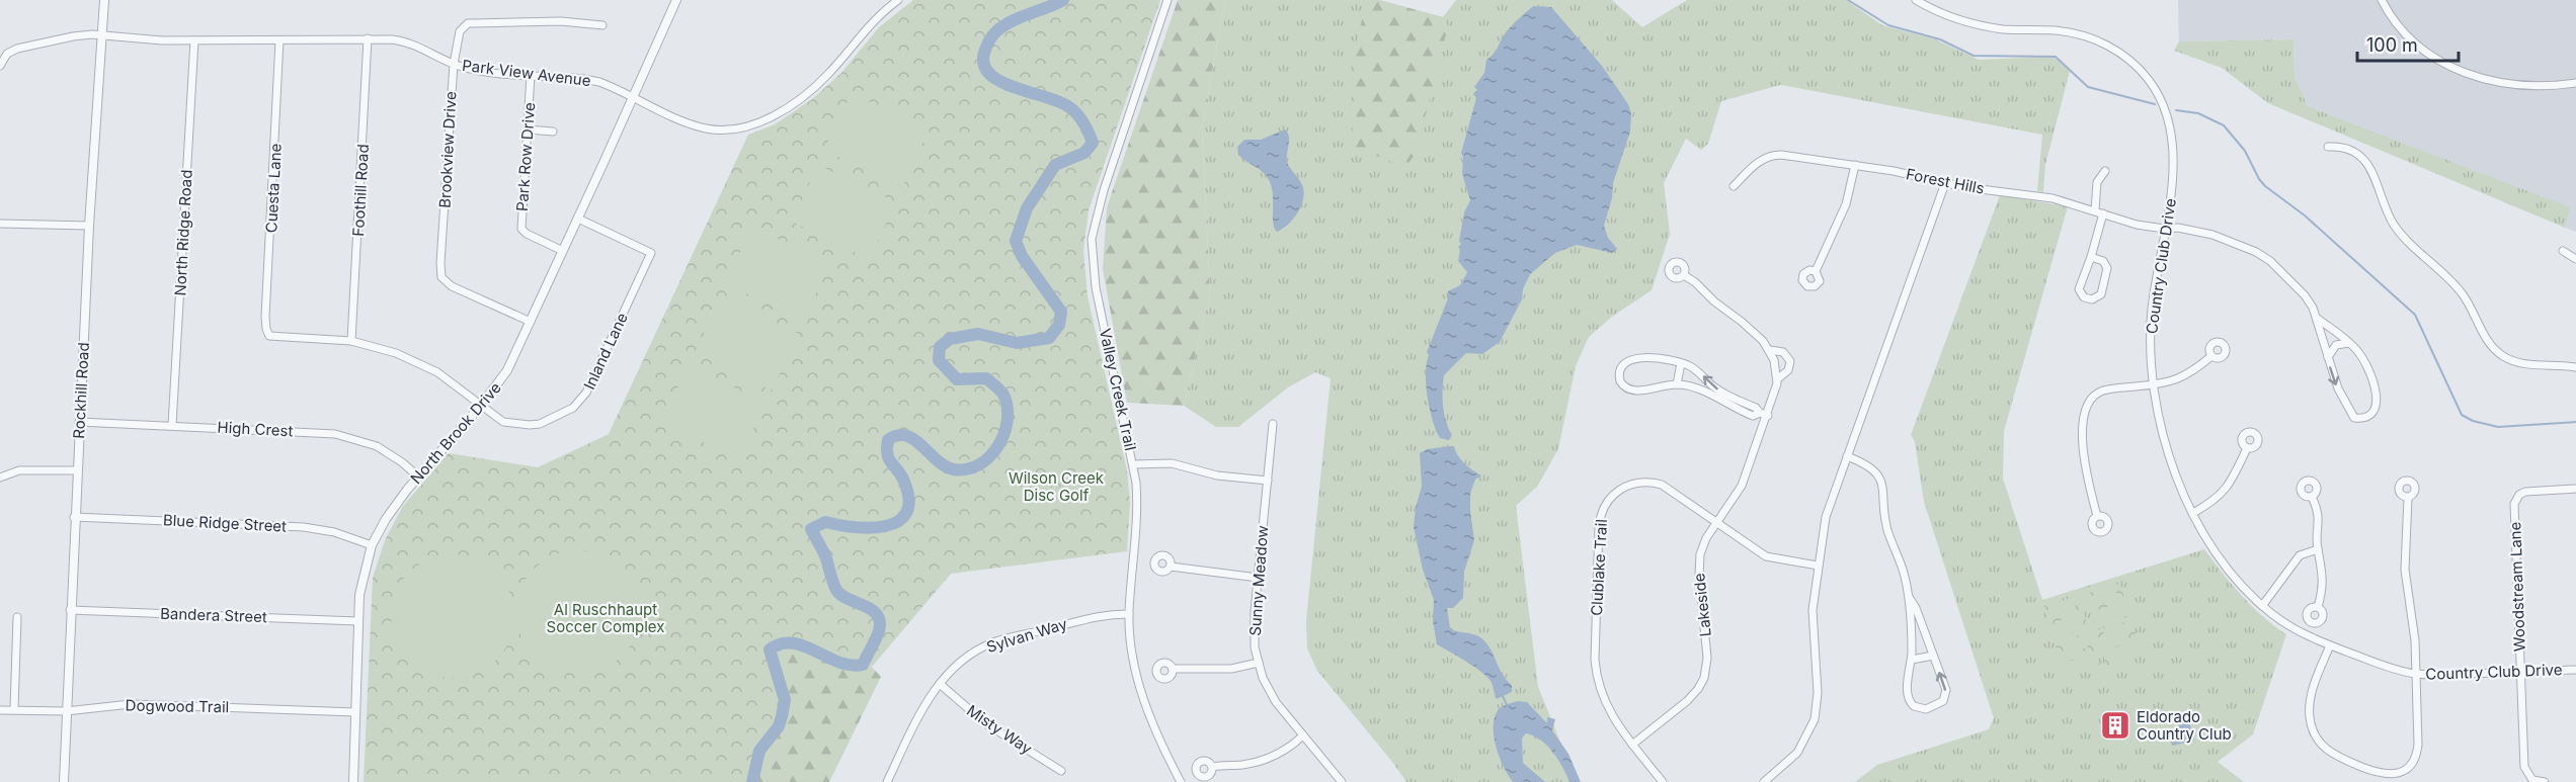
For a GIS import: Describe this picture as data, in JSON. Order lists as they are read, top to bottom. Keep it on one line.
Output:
{"streets":{"street":["Park View Avenue","Brookview Drive","Park Row Drive","Forest Hills","Cuesta Lane","Foothill Road","North Ridge Road","Country Club Drive","Inland Lane","Valley Creek Trail","Rockhill Road","High Crest","North Brook Drive","Blue Ridge Street","Clublake Trail","Sunny Meadow","Woodstream Lane","Lakeside","Bandera Street","Sylvan Way","Dogwood Trail","Misty Way"]},"crossings":[["Park View Avenue","Brookview Drive"],["Park View Avenue","Park Row Drive"],["Park View Avenue","Cuesta Lane"],["Park View Avenue","Foothill Road"],["Park View Avenue","North Ridge Road"],["Park View Avenue","Rockhill Road"],["Park View Avenue","North Brook Drive"],["Brookview Drive","North Brook Drive"],["Park Row Drive","North Brook Drive"],["Forest Hills","Country Club Drive"],["Cuesta Lane","Inland Lane"],["Foothill Road","Inland Lane"],["North Ridge Road","High Crest"],["Country Club Drive","Woodstream Lane"],["Inland Lane","North Brook Drive"],["Valley Creek Trail","Sylvan Way"],["Rockhill Road","High Crest"],["Rockhill Road","Blue Ridge Street"],["Rockhill Road","Bandera Street"],["Rockhill Road","Dogwood Trail"],["High Crest","North Brook Drive"],["North Brook Drive","Blue Ridge Street"],["North Brook Drive","Bandera Street"],["North Brook Drive","Dogwood Trail"],["Clublake Trail","Lakeside"],["Sylvan Way","Misty Way"]],"parks":["Wilson Creek Disc Golf","Al Ruschhaupt Soccer Complex"],"places":{"building":["Eldorado Country Club"]},"scale_bar":"100 m"}
